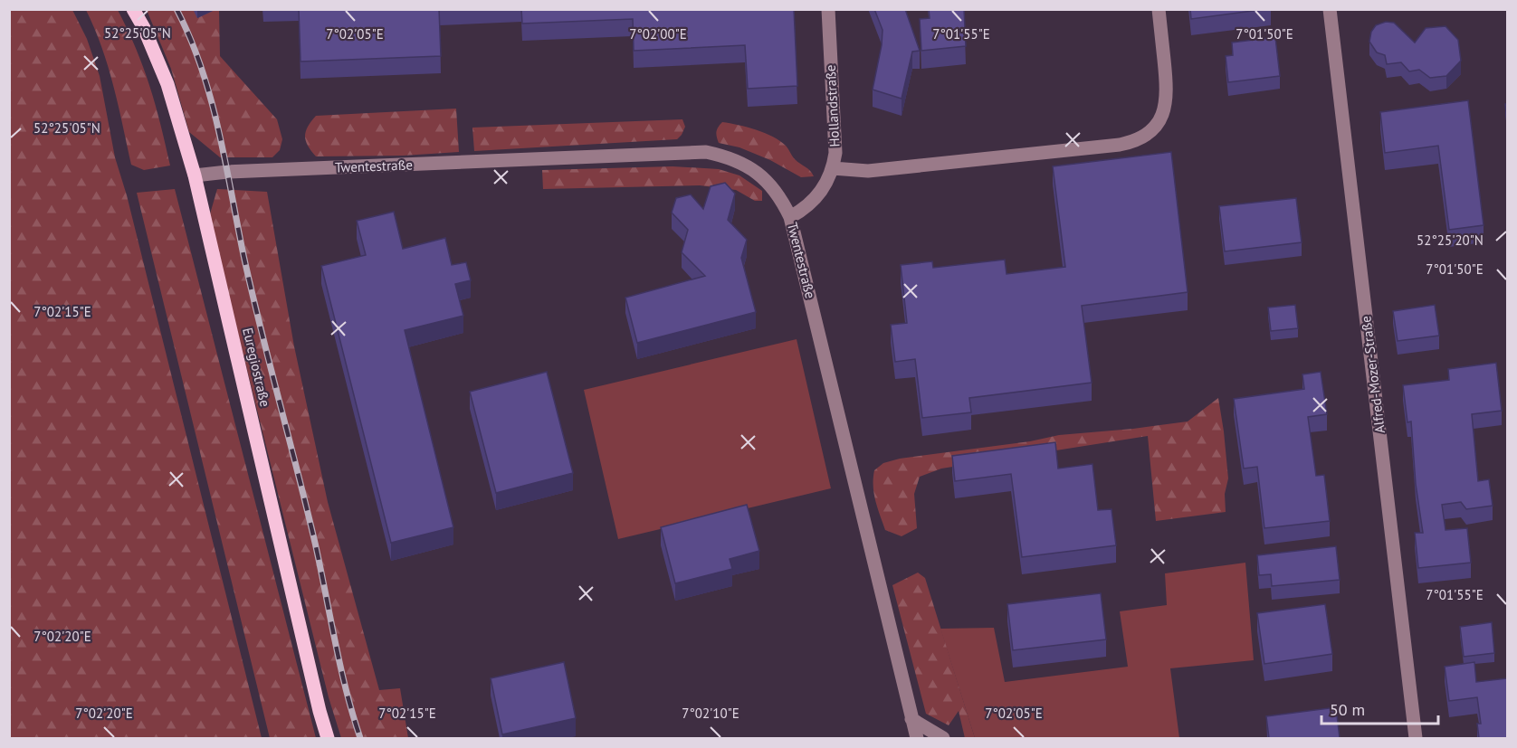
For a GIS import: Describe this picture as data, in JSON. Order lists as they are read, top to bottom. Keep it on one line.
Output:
{"streets":{"main road":["Euregiostraße"],"street":["Hollandstraße","Twentestraße","Alfred-Mozer-Straße"]},"crossings":[["Hollandstraße","Twentestraße"],["Twentestraße","Euregiostraße"]],"scale_bar":"50 m","coordinates":["52°25'05\"N","7°02'05\"E","7°02'00\"E","7°01'55\"E","7°01'50\"E","52°25'20\"N","7°02'15\"E","7°02'20\"E","7°02'10\"E"]}
